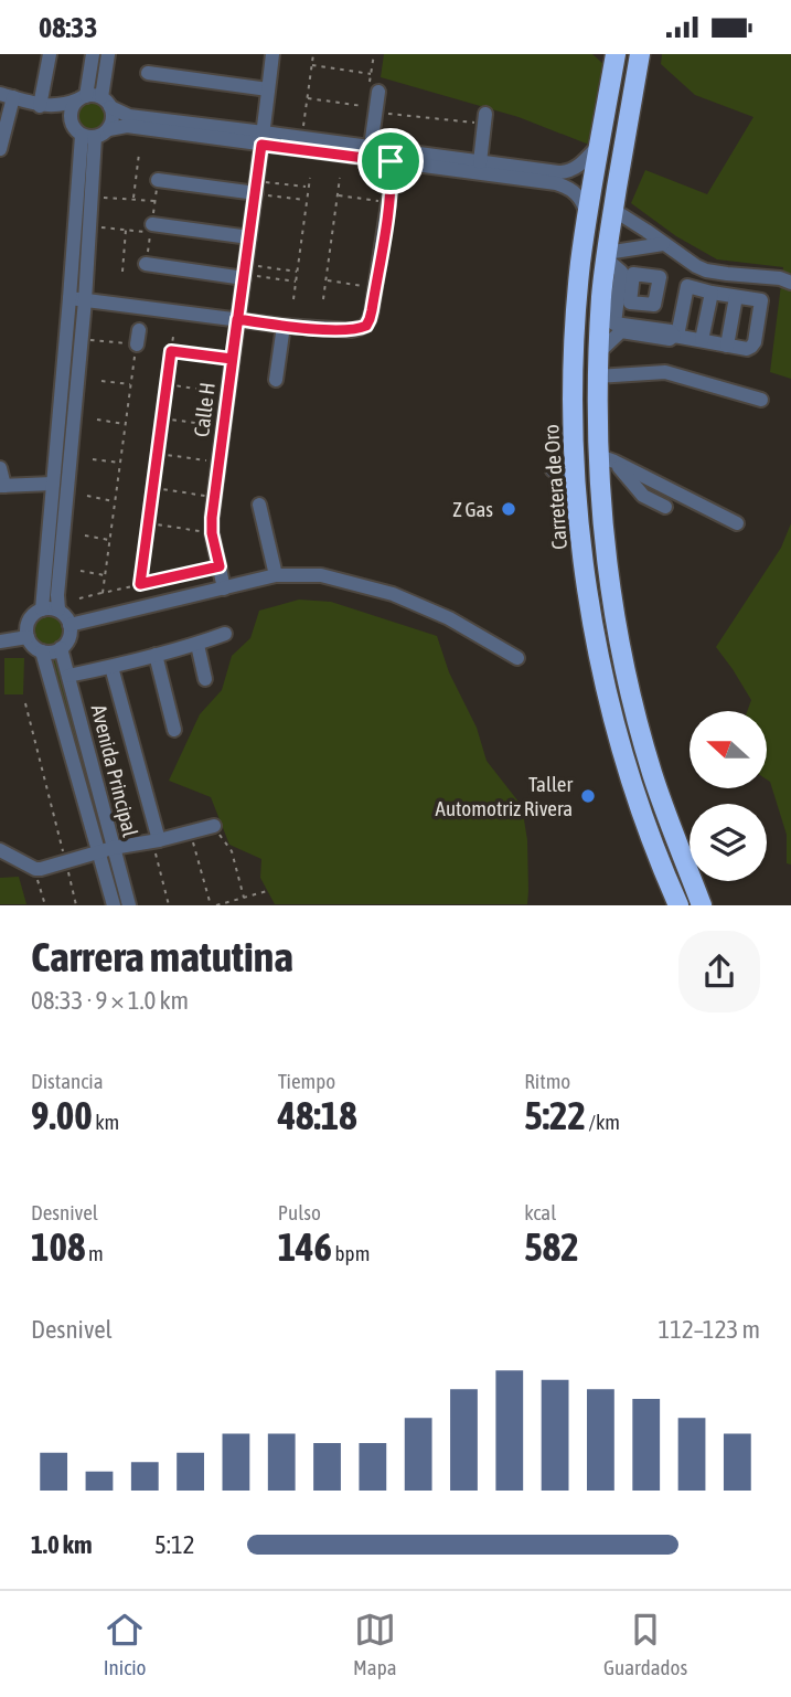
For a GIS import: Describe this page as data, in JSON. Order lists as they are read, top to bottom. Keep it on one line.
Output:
{"streets":{"highway":["Carretera de Oro"],"street":["Calle H","Avenida Principal"]},"places":["Z Gas","Taller Automotriz Rivera"],"north":"left","page":{"status":"08:33","heading":["Carrera matutina","08:33 · 9 × 1.0 km"],"stats":[["Distancia","9.00 km"],["Tiempo","48:18"],["Ritmo","5:22 /km"],["Desnivel","108 m"],["Pulso","146 bpm"],["kcal","582"]],"chart":["Desnivel","112–123 m"],"list":[{"name":"1.0 km","note":"5:12"}],"tabs":["Inicio","Mapa","Guardados"]}}
